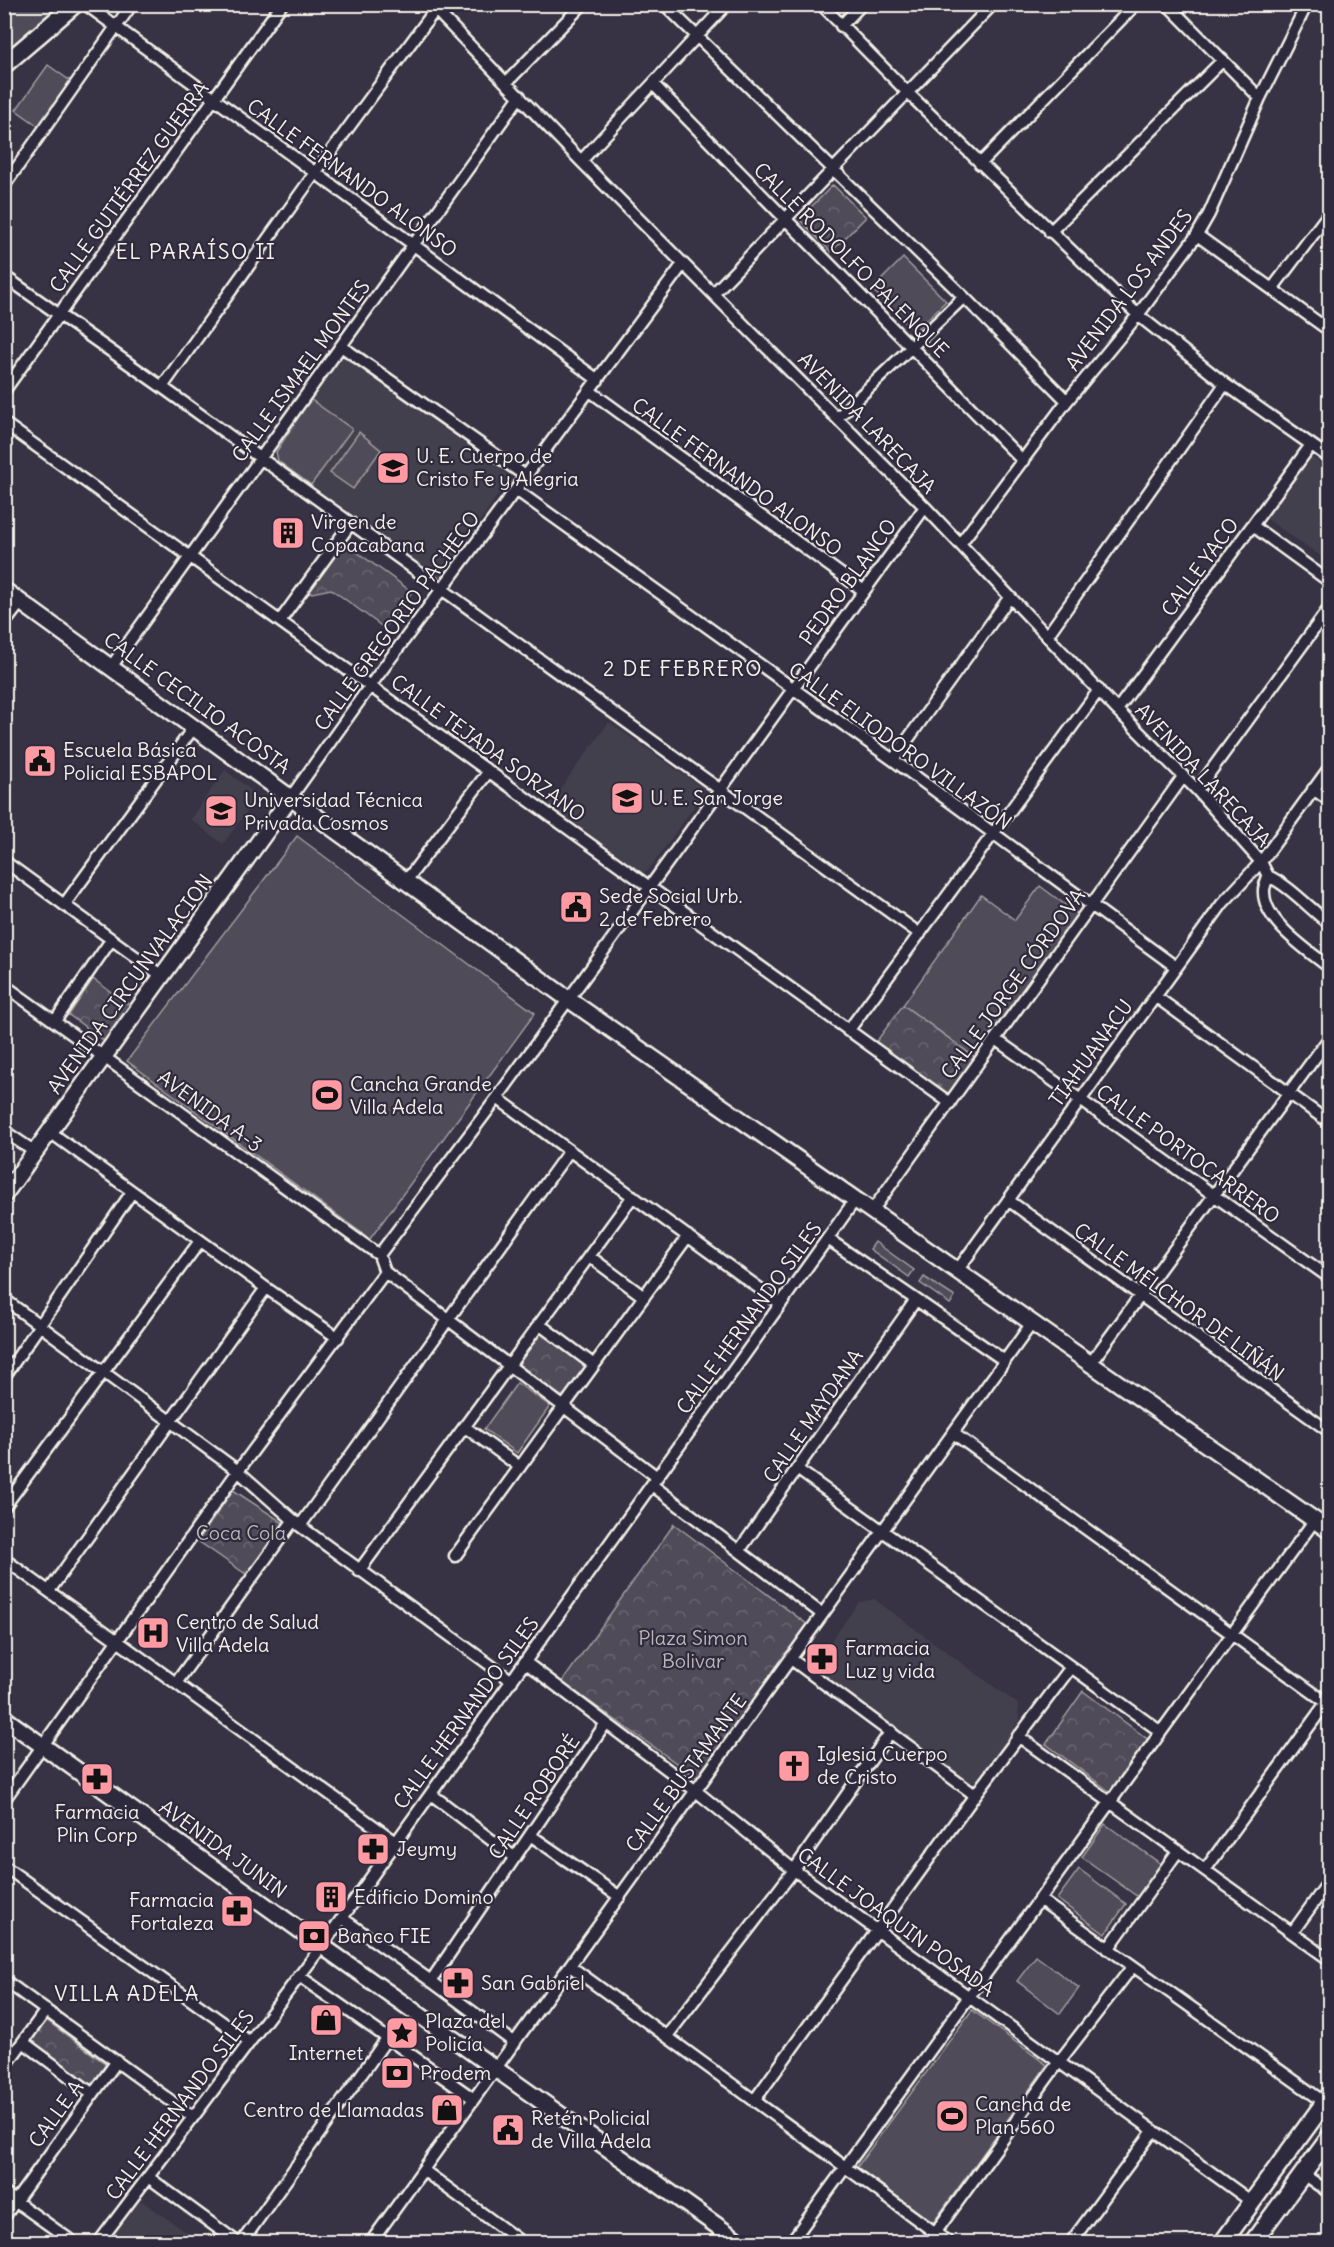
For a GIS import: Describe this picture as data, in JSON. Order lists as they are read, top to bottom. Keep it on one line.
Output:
{"streets":{"street":["CALLE FERNANDO ALONSO","CALLE GUTIÉRREZ GUERRA","CALLE RODOLFO PALENQUE","AVENIDA LOS ANDES","CALLE ISMAEL MONTES","AVENIDA LARECAJA","CALLE YACO","PEDRO BLANCO","CALLE GREGORIO PACHECO","CALLE CECILIO ACOSTA","CALLE ELIODORO VILLAZÓN","CALLE TEJADA SORZANO","AVENIDA CIRCUNVALACION","CALLE JORGE CÓRDOVA","TIAHUANACU","AVENIDA A-3","CALLE PORTOCARRERO","CALLE MELCHOR DE LIÑÁN","CALLE HERNANDO SILES","CALLE MAYDANA","CALLE BUSTAMANTE","CALLE ROBORÉ","AVENIDA JUNIN","CALLE JOAQUIN POSADA","CALLE A"]},"crossings":[["CALLE FERNANDO ALONSO","CALLE GUTIÉRREZ GUERRA"],["CALLE FERNANDO ALONSO","CALLE ISMAEL MONTES"],["CALLE FERNANDO ALONSO","PEDRO BLANCO"],["CALLE FERNANDO ALONSO","CALLE GREGORIO PACHECO"],["CALLE RODOLFO PALENQUE","AVENIDA LOS ANDES"],["AVENIDA LOS ANDES","AVENIDA LARECAJA"],["CALLE ISMAEL MONTES","AVENIDA LARECAJA"],["CALLE ISMAEL MONTES","CALLE CECILIO ACOSTA"],["CALLE ISMAEL MONTES","CALLE TEJADA SORZANO"],["AVENIDA LARECAJA","CALLE YACO"],["AVENIDA LARECAJA","PEDRO BLANCO"],["AVENIDA LARECAJA","CALLE GREGORIO PACHECO"],["AVENIDA LARECAJA","CALLE JORGE CÓRDOVA"],["AVENIDA LARECAJA","TIAHUANACU"],["PEDRO BLANCO","CALLE CECILIO ACOSTA"],["PEDRO BLANCO","CALLE ELIODORO VILLAZÓN"],["PEDRO BLANCO","CALLE TEJADA SORZANO"],["PEDRO BLANCO","AVENIDA A-3"],["CALLE GREGORIO PACHECO","CALLE CECILIO ACOSTA"],["CALLE GREGORIO PACHECO","CALLE ELIODORO VILLAZÓN"],["CALLE GREGORIO PACHECO","CALLE TEJADA SORZANO"],["CALLE GREGORIO PACHECO","AVENIDA CIRCUNVALACION"],["CALLE CECILIO ACOSTA","AVENIDA CIRCUNVALACION"],["CALLE CECILIO ACOSTA","CALLE JORGE CÓRDOVA"],["CALLE CECILIO ACOSTA","TIAHUANACU"],["CALLE CECILIO ACOSTA","CALLE HERNANDO SILES"],["CALLE CECILIO ACOSTA","CALLE BUSTAMANTE"],["CALLE ELIODORO VILLAZÓN","CALLE JORGE CÓRDOVA"],["CALLE ELIODORO VILLAZÓN","TIAHUANACU"],["CALLE TEJADA SORZANO","CALLE JORGE CÓRDOVA"],["AVENIDA CIRCUNVALACION","AVENIDA A-3"],["CALLE JORGE CÓRDOVA","CALLE PORTOCARRERO"],["TIAHUANACU","CALLE PORTOCARRERO"],["TIAHUANACU","CALLE MELCHOR DE LIÑÁN"],["CALLE HERNANDO SILES","AVENIDA JUNIN"],["CALLE HERNANDO SILES","CALLE JOAQUIN POSADA"],["CALLE BUSTAMANTE","AVENIDA JUNIN"],["CALLE BUSTAMANTE","CALLE JOAQUIN POSADA"],["CALLE ROBORÉ","CALLE JOAQUIN POSADA"]],"districts":["EL PARAÍSO II","2 DE FEBRERO","VILLA ADELA"],"parks":["Coca Cola","Plaza Simon Bolivar"],"places":{"school or university":["U. E. Cuerpo de Cristo Fe y Alegria","U. E. San Jorge","Universidad Técnica Privada Cosmos"],"building":["Virgen de Copacabana","Edificio Domino"],"public building":["Escuela Básica Policial ESBAPOL","Sede Social Urb. 2 de Febrero","Retén Policial de Villa Adela"],"sports":["Cancha Grande Villa Adela","Cancha de Plan 560"],"hospital":["Centro de Salud Villa Adela"],"pharmacy":["Farmacia Luz y vida","Farmacia Plin Corp","Jeymy","Farmacia Fortaleza","San Gabriel"],"church":["Iglesia Cuerpo de Cristo"],"bank":["Banco FIE","Prodem"],"shop":["Internet","Centro de Llamadas"],"place":["Plaza del Policía"]}}
